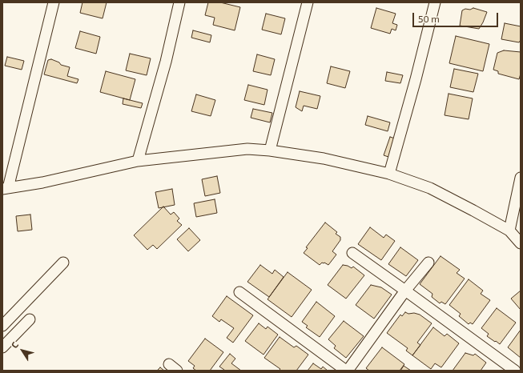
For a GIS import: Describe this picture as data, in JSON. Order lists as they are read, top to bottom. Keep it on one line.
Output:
{"scale_bar":"50 m","north":"top left"}
